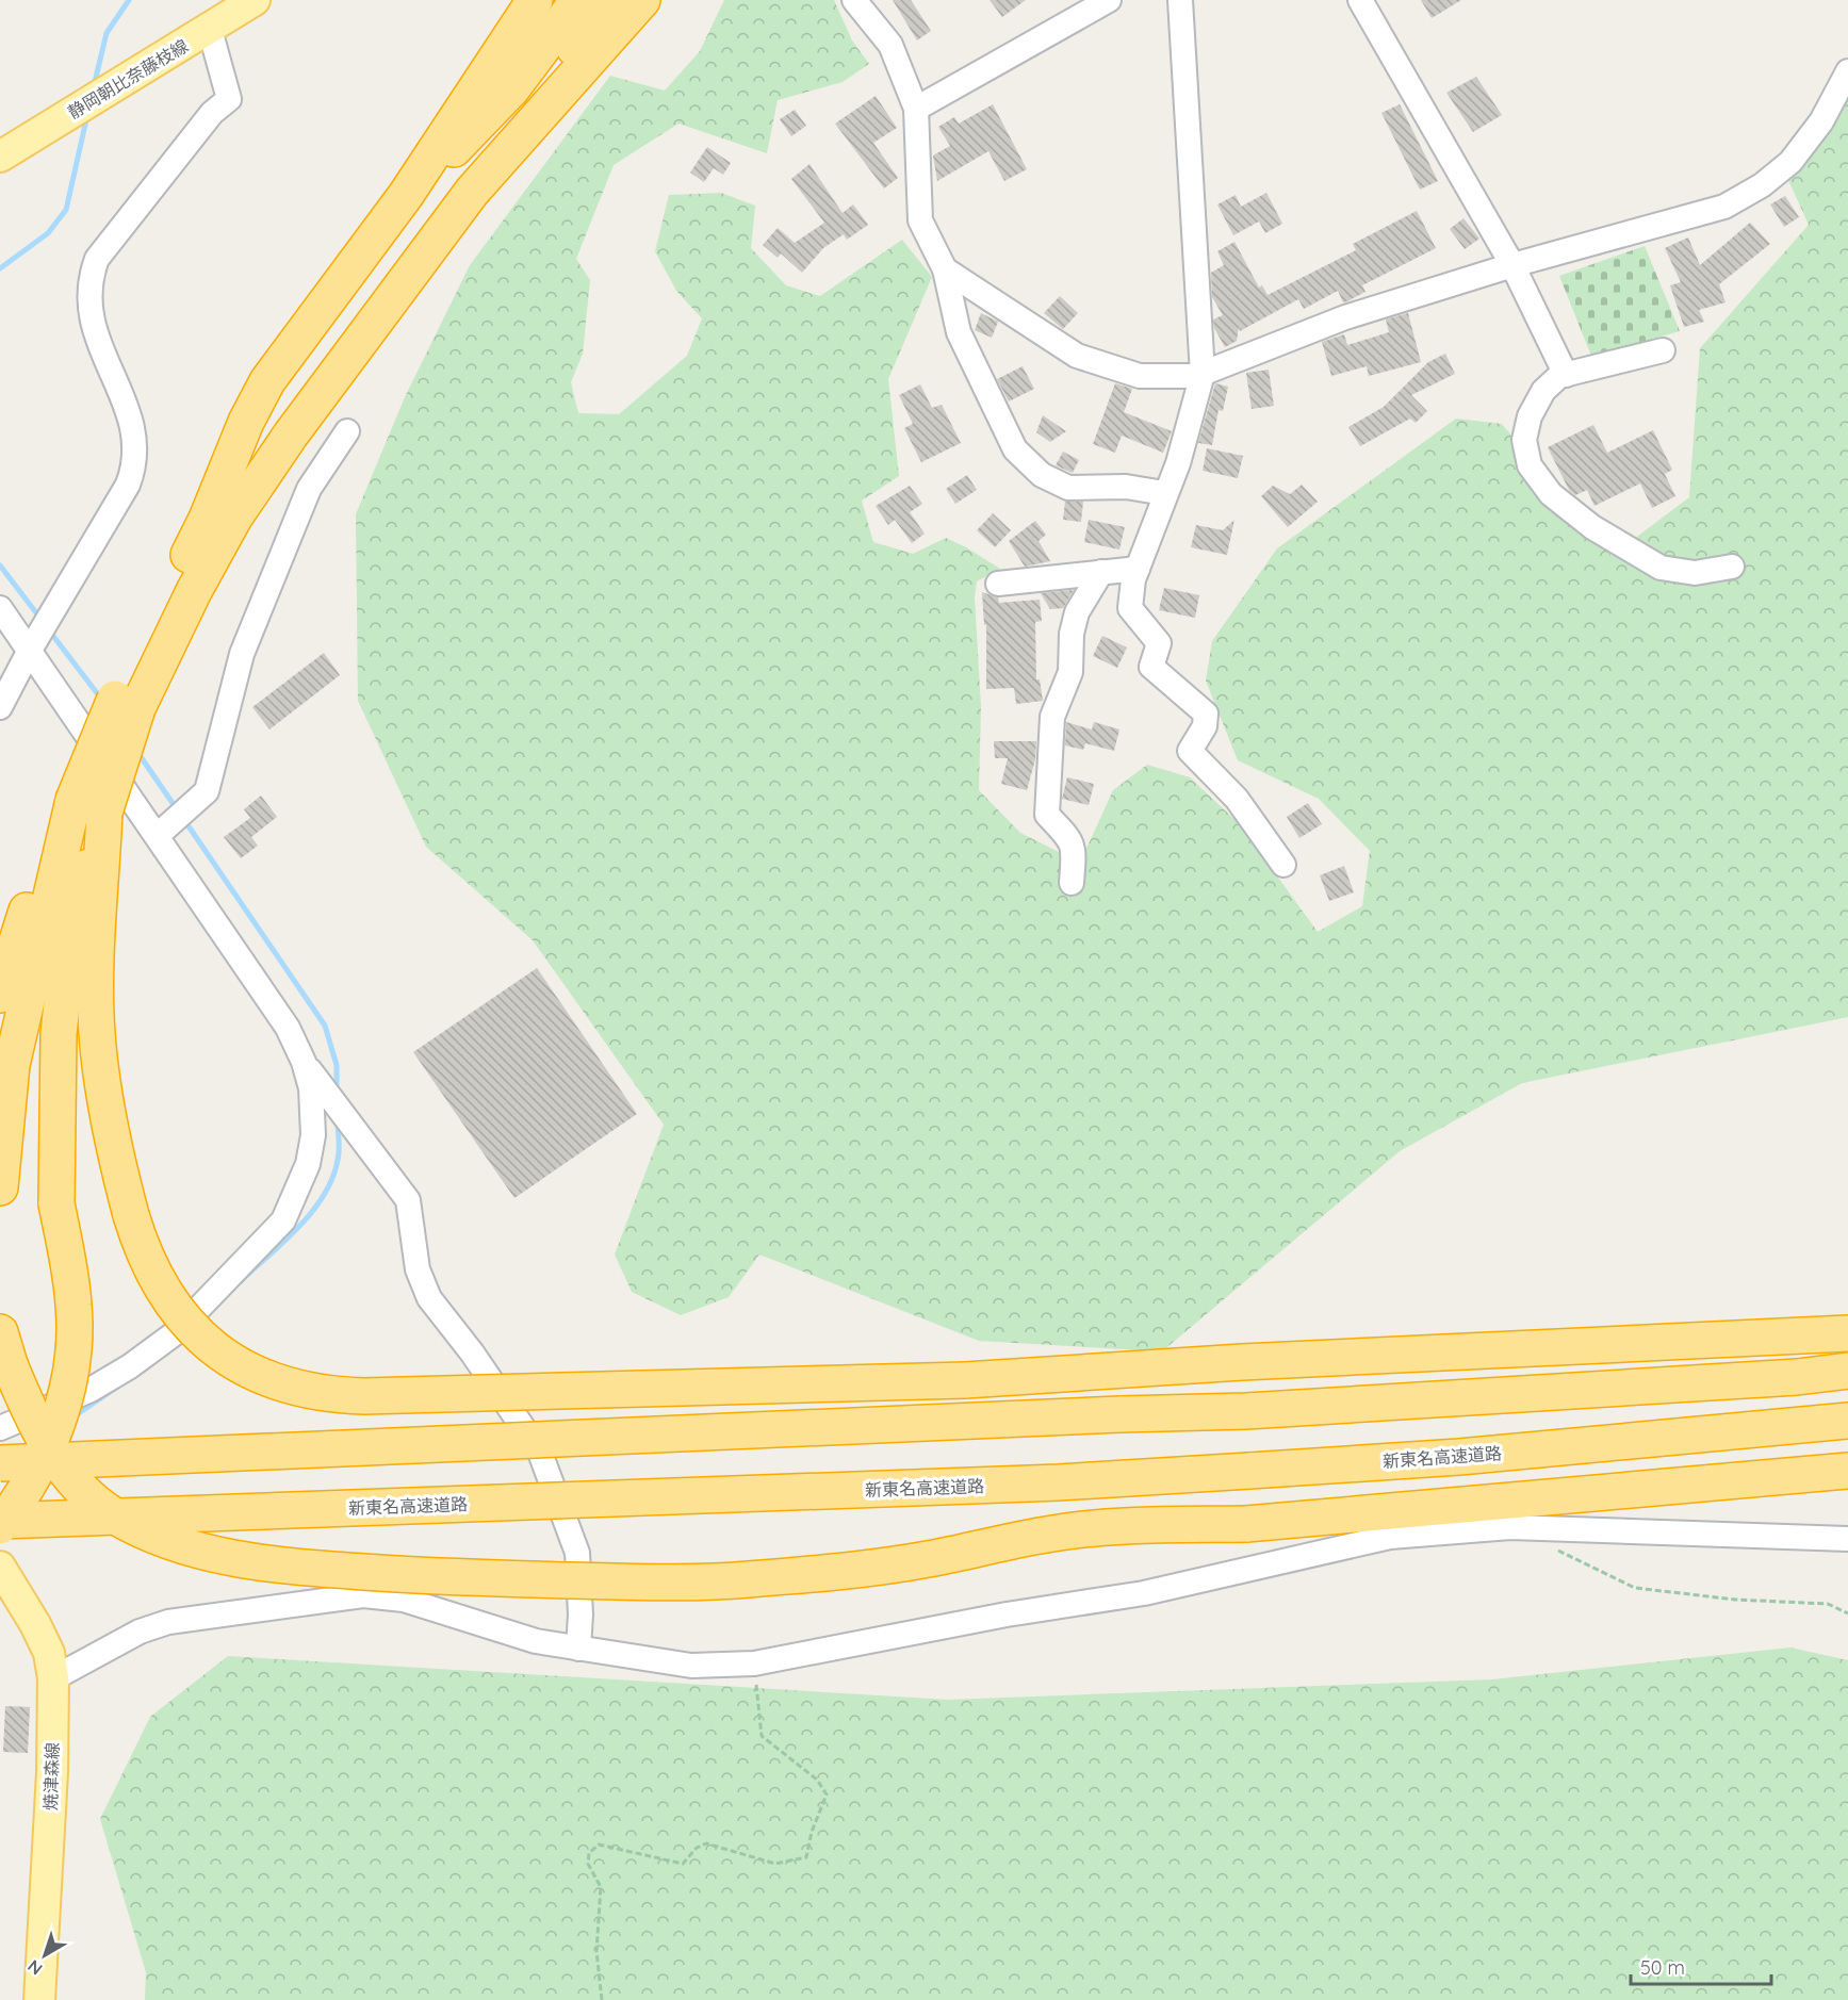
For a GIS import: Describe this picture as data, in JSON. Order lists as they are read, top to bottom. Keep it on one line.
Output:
{"streets":{"highway":["新東名高速道路"],"main road":["静岡朝比奈藤枝線","焼津森線"]},"scale_bar":"50 m","north":"bottom left"}
